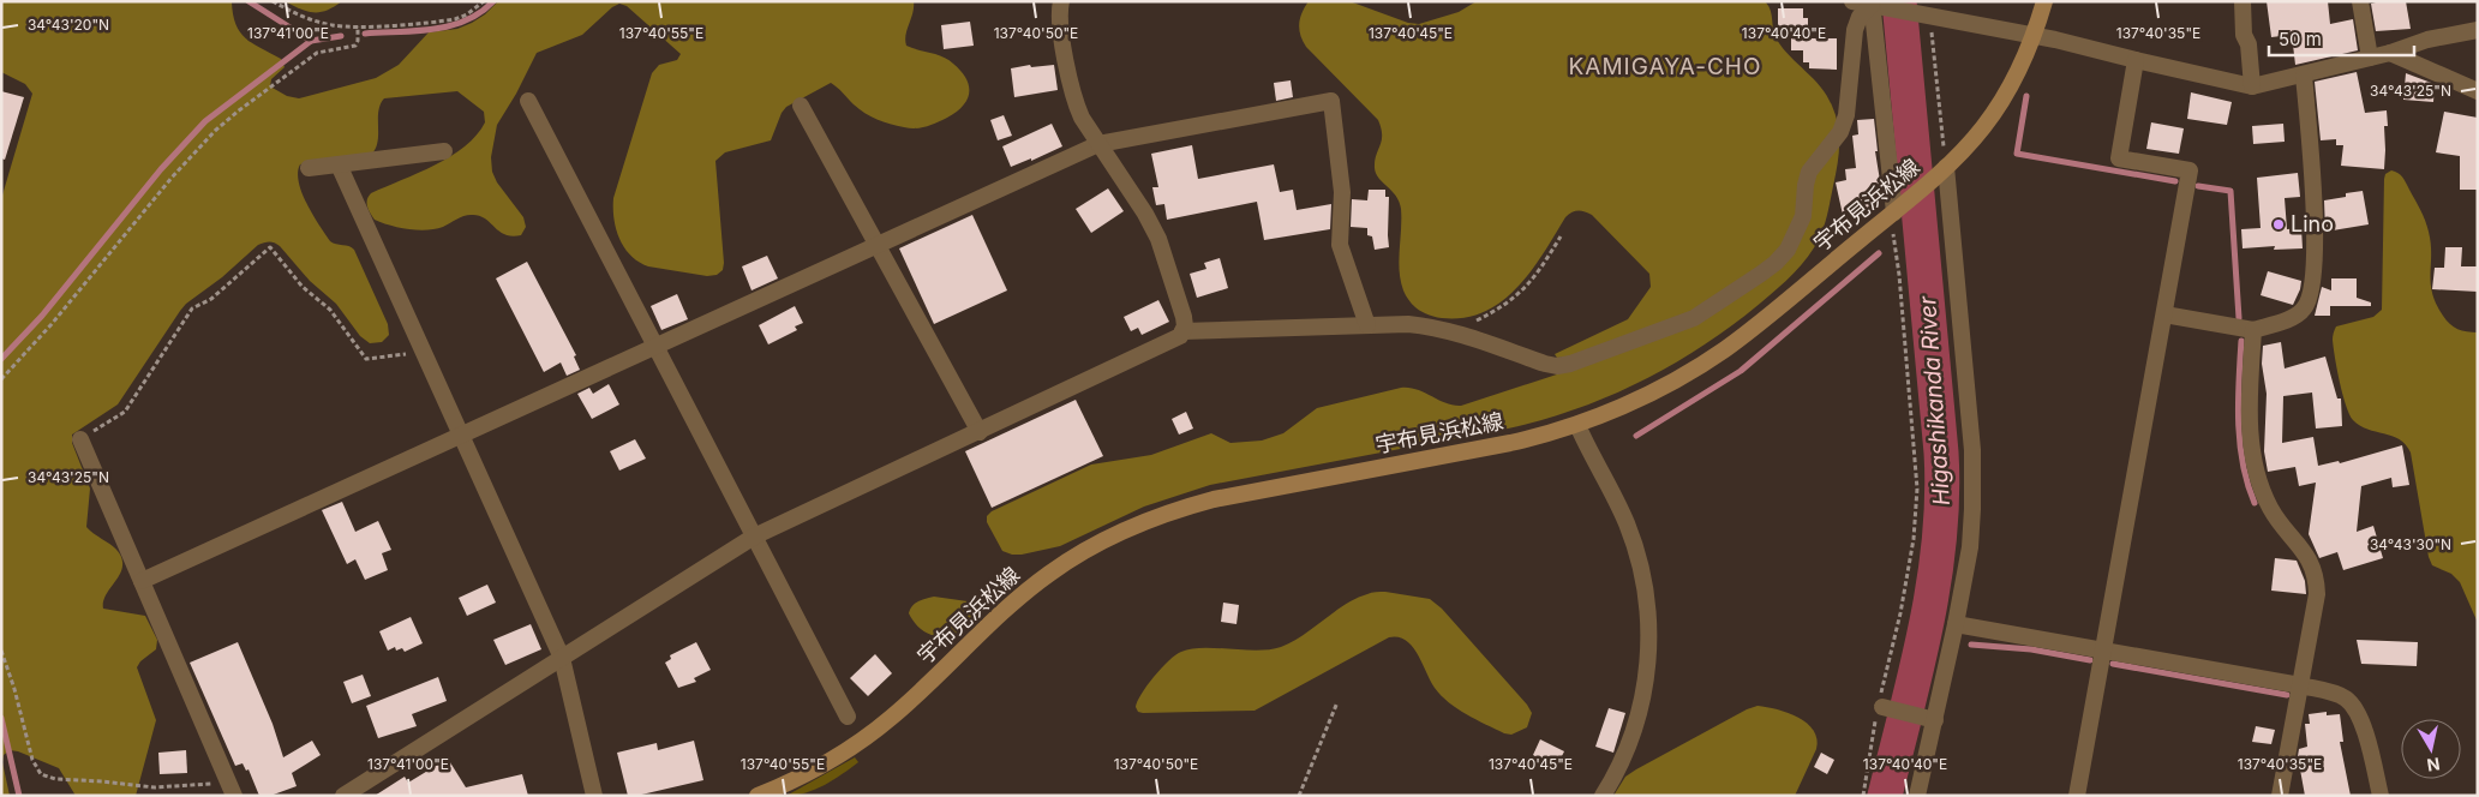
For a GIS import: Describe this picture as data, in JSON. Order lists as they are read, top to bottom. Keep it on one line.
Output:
{"streets":{"main road":["宇布見浜松線"]},"districts":["KAMIGAYA-CHO"],"water":["Higashikanda River"],"places":["Lino"],"scale_bar":"50 m","north":"bottom","coordinates":["34°43'20\"N","137°41'00\"E","137°40'55\"E","137°40'50\"E","137°40'45\"E","137°40'40\"E","137°40'35\"E","34°43'25\"N","34°43'30\"N"]}
